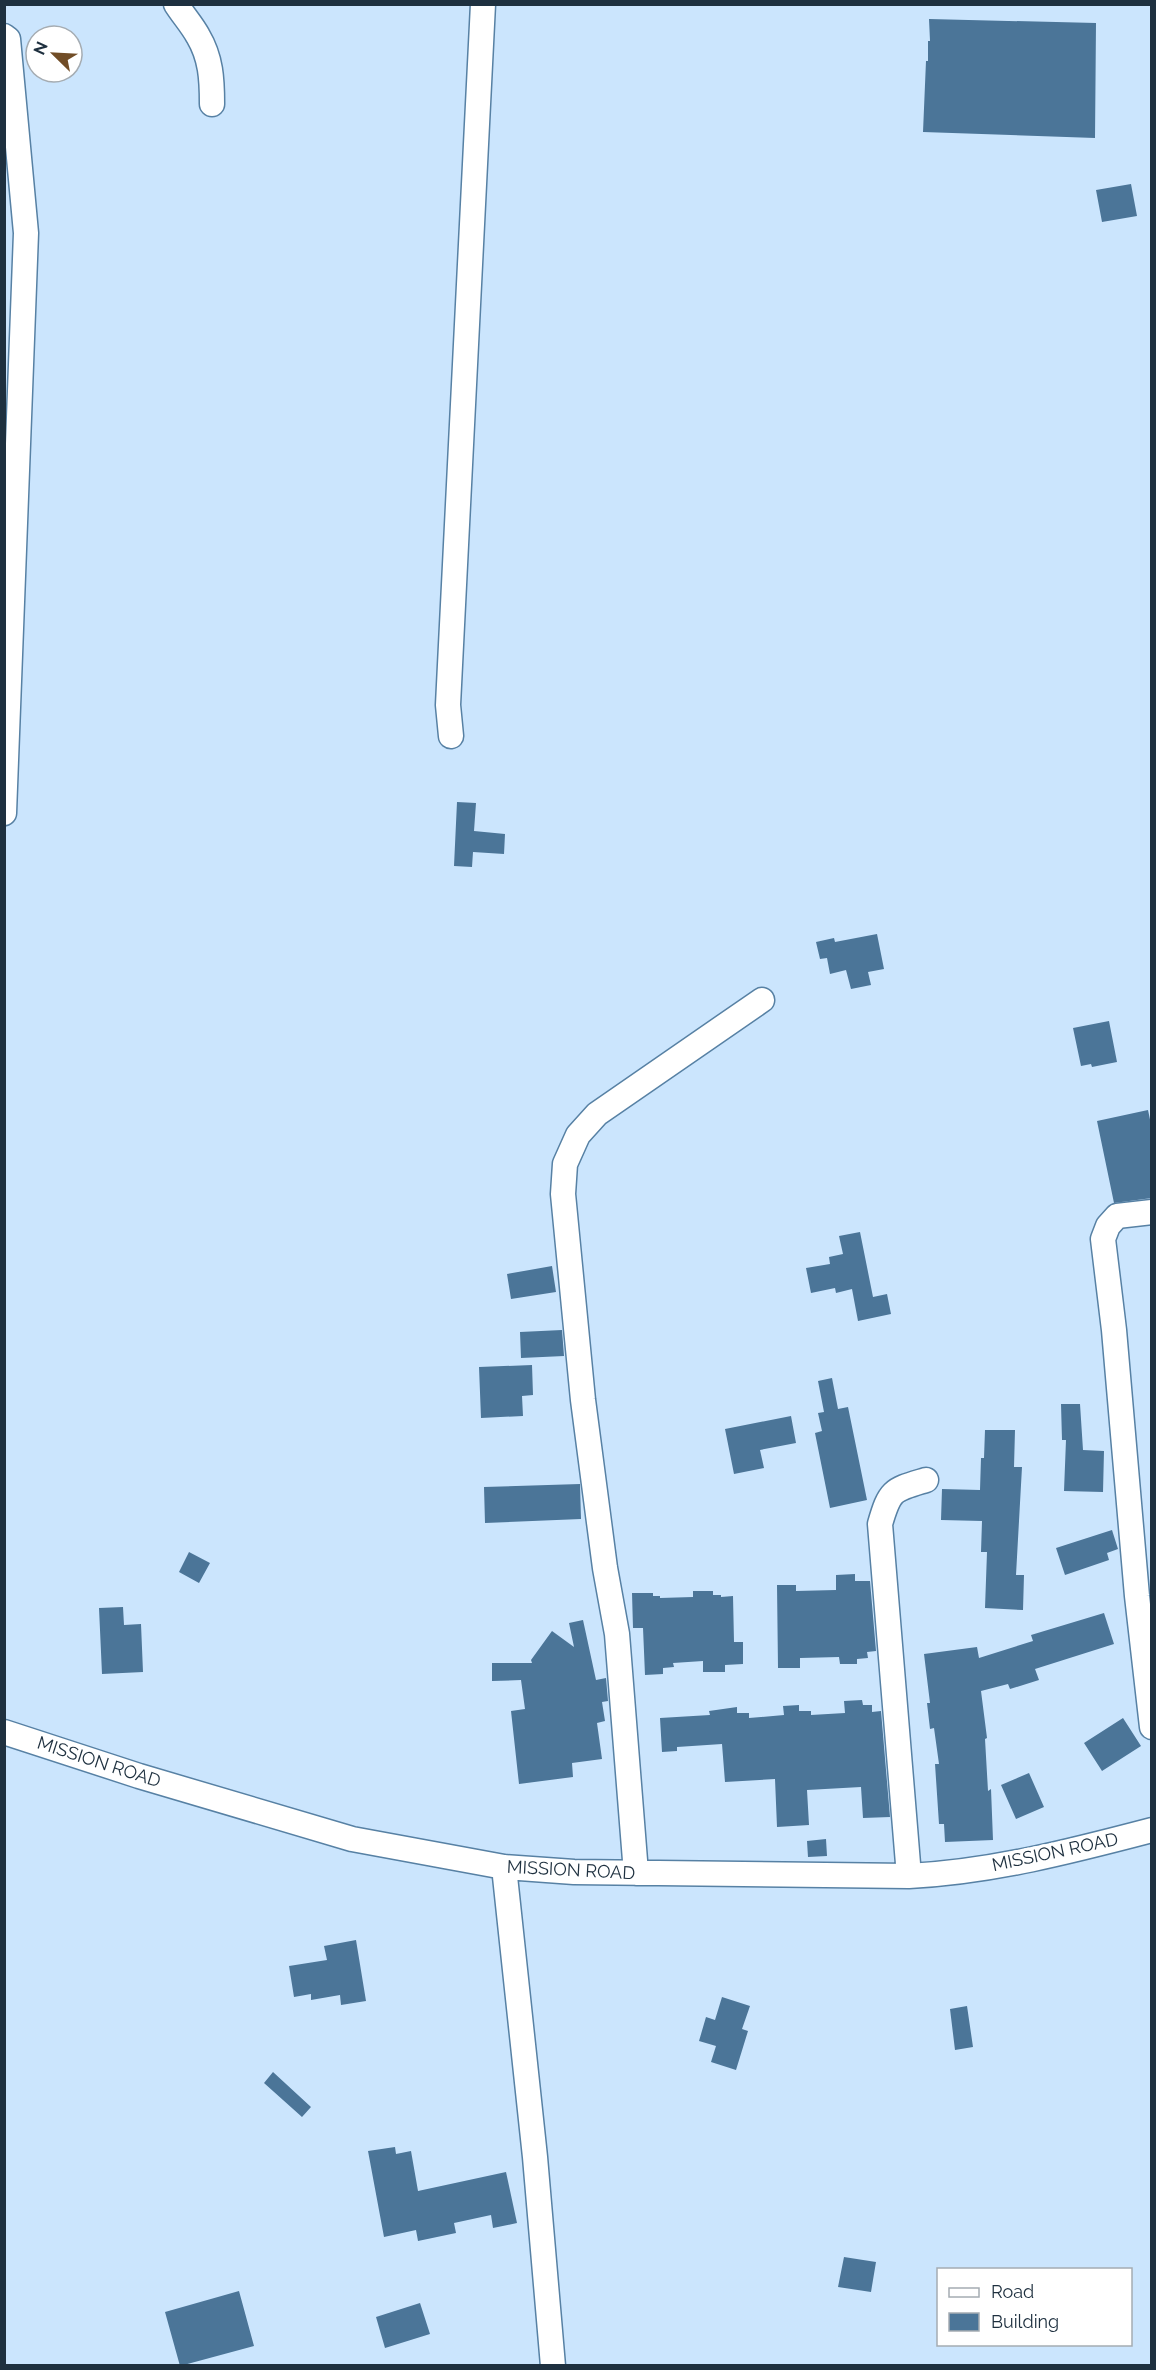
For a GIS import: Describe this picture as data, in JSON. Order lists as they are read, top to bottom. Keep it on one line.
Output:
{"streets":{"street":["MISSION ROAD"]},"legend":["Road","Building"],"north":"top left"}
